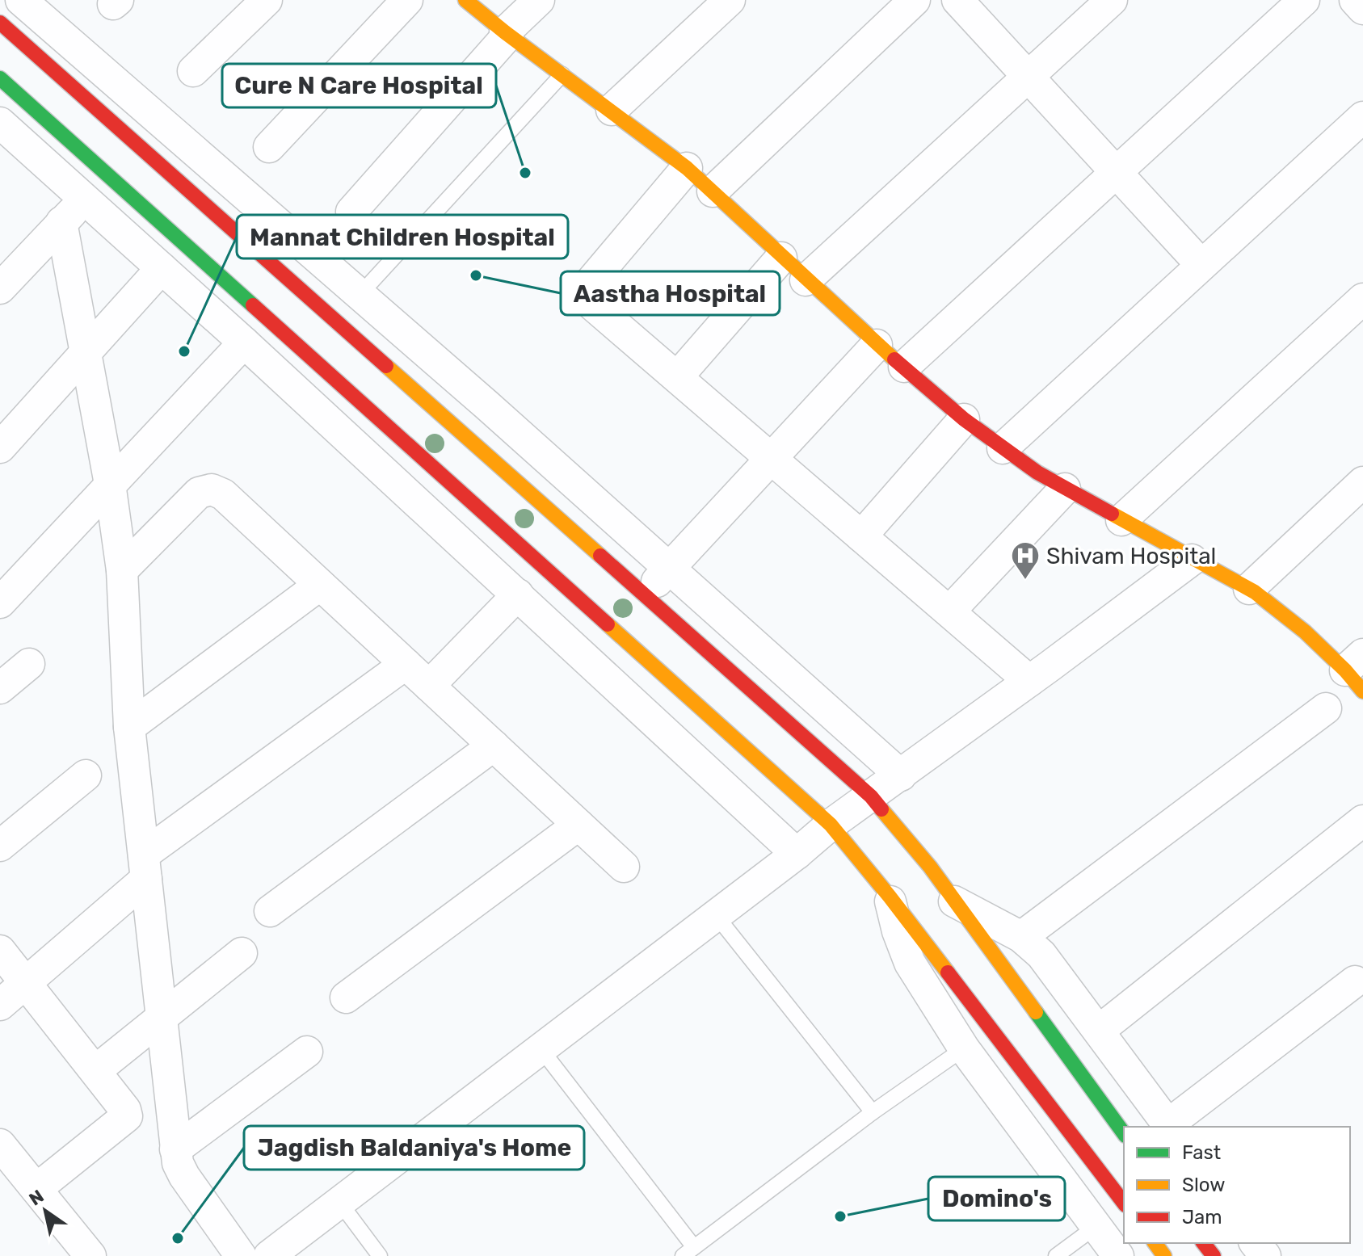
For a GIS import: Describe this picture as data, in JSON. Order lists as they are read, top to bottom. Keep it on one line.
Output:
{"places":{"other":["Cure N Care Hospital","Aastha Hospital","Mannat Children Hospital","Domino's","Jagdish Baldaniya's Home"],"hospital":["Shivam Hospital"]},"legend":["Fast","Slow","Jam"],"north":"top left"}
